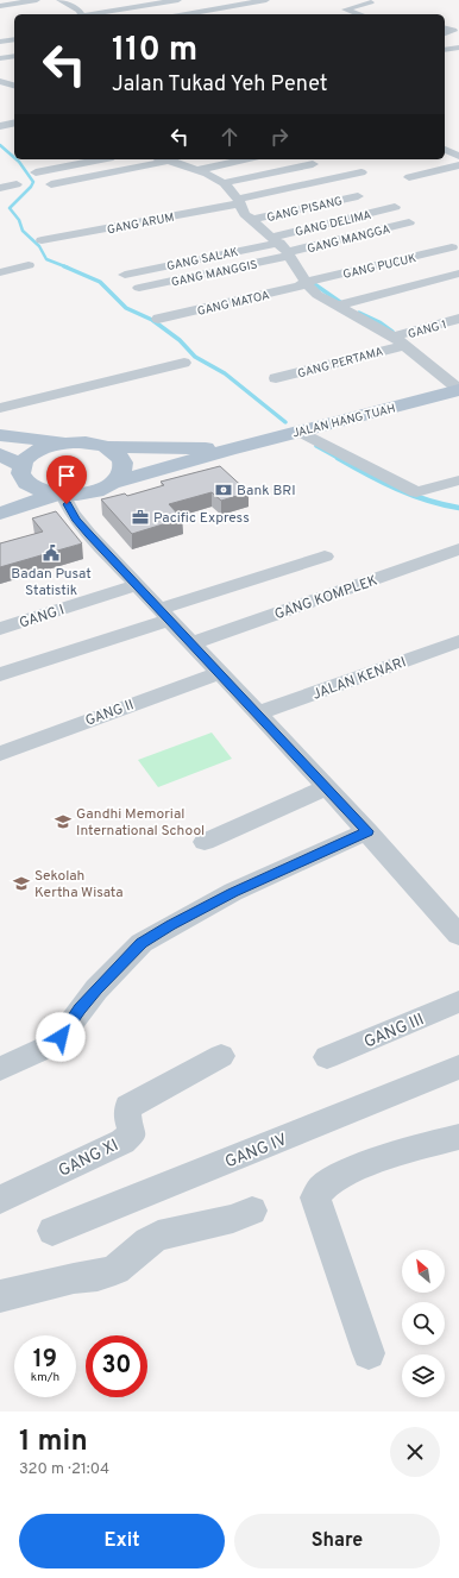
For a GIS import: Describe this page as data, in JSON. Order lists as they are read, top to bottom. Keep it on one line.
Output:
{"streets":{"main road":["JALAN HANG TUAH"],"street":["GANG PISANG","GANG ARUM","GANG DELIMA","GANG MANGGA","GANG SALAK","GANG PUCUK","GANG MANGGIS","GANG MATOA","GANG 1","GANG PERTAMA","GANG KOMPLEK","GANG I","JALAN KENARI","GANG II","GANG III","GANG IV","GANG XI"]},"crossings":[["GANG PISANG","GANG ARUM"],["GANG DELIMA","GANG MANGGA"],["GANG DELIMA","GANG SALAK"],["GANG DELIMA","GANG MANGGIS"],["GANG MANGGA","GANG SALAK"],["GANG MANGGA","GANG MANGGIS"],["GANG SALAK","GANG MANGGIS"],["GANG PUCUK","GANG MATOA"],["GANG 1","GANG PERTAMA"]],"places":{"bank":["Bank BRI"],"office":["Pacific Express"],"public building":["Badan Pusat Statistik"],"school or university":["Gandhi Memorial International School","Sekolah Kertha Wisata"]},"north":"top left","page":{"turn":["110 m","Jalan Tukad Yeh Penet"],"speed":"19 km/h","limit":"30","heading":["1 min","320 m · 21:04"],"buttons":["Exit","Share"]}}
